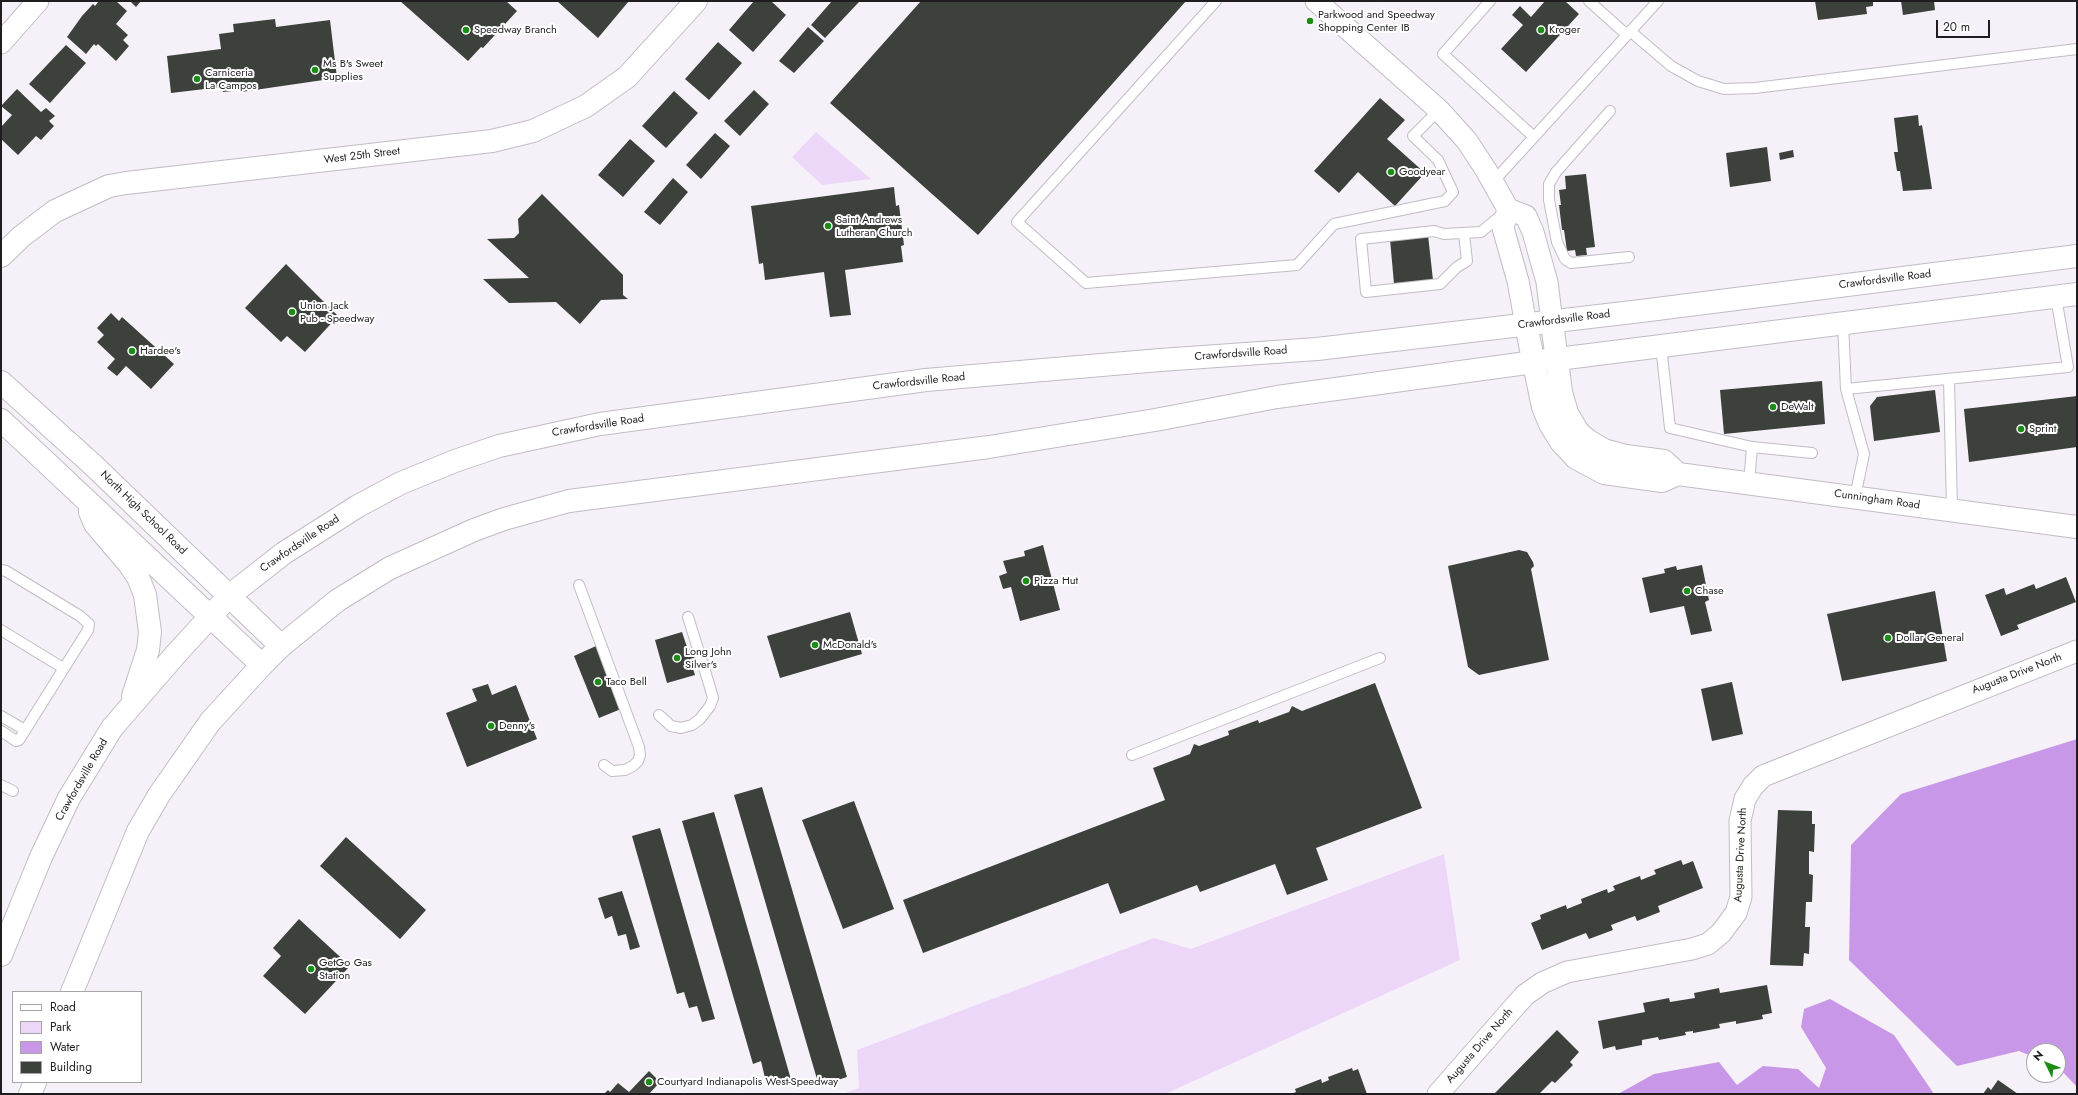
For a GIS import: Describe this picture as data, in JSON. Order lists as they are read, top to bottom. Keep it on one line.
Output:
{"streets":{"main road":["West 25th Street","Crawfordsville Road","Cunningham Road","North High School Road"],"street":["Augusta Drive North"]},"crossings":[["Crawfordsville Road","Cunningham Road"],["Crawfordsville Road","North High School Road"]],"places":["Parkwood and Speedway Shopping Center IB","Speedway Branch","Kroger","Ms B's Sweet Supplies","Carniceria La Campos","Goodyear","Saint Andrews Lutheran Church","Union Jack Pub - Speedway","Hardee's","DeWalt","Sprint","Pizza Hut","Chase","Dollar General","McDonald's","Long John Silver's","Taco Bell","Denny's","GetGo Gas Station","Courtyard Indianapolis West-Speedway"],"legend":["Road","Park","Water","Building"],"scale_bar":"20 m","north":"top left"}
